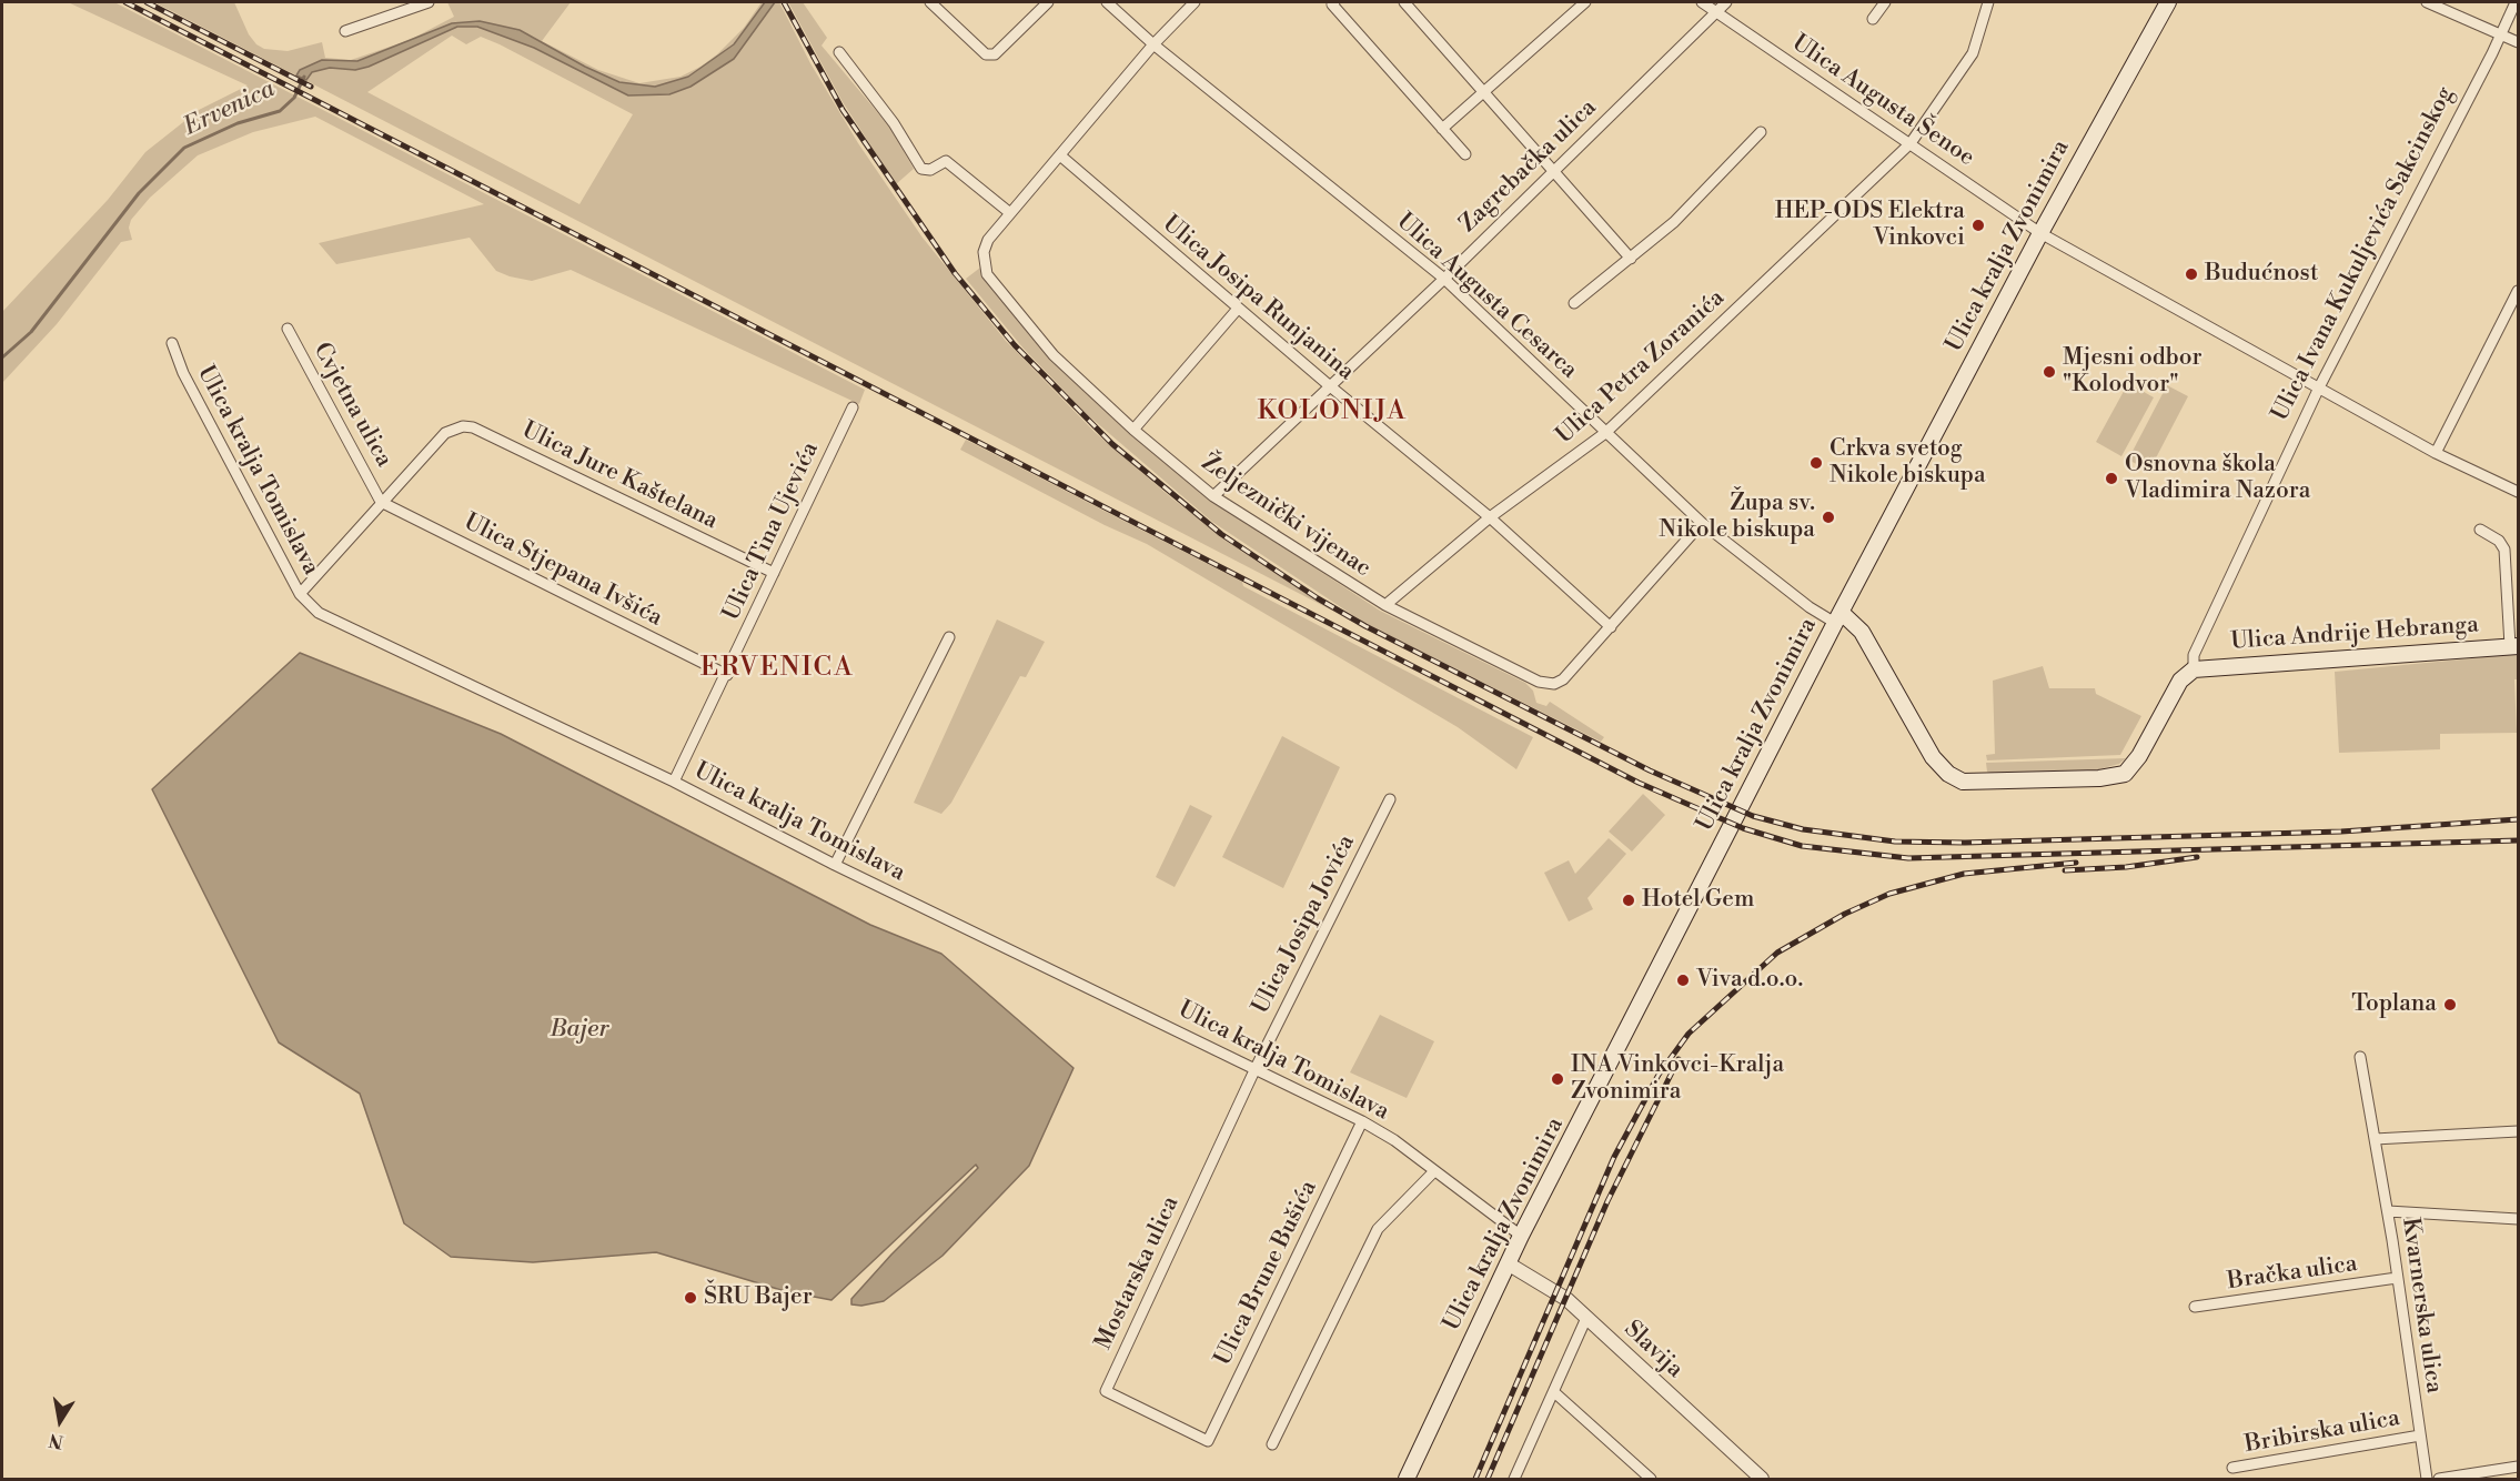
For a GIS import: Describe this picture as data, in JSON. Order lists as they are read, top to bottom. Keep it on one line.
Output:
{"streets":{"main road":["Ulica kralja Zvonimira","Ulica Ivana Kukuljevića Sakcinskog","Ulica Andrije Hebranga"],"street":["Ulica Augusta Šenoe","Zagrebačka ulica","Ulica Augusta Cesarca","Ulica Josipa Runjanina","Ulica Petra Zoranića","Cvjetna ulica","Ulica kralja Tomislava","Ulica Jure Kaštelana","Željeznički vijenac","Ulica Tina Ujevića","Ulica Stjepana Ivšića","Ulica Josipa Jovića","Mostarska ulica","Ulica Brune Bušića","Bračka ulica","Kvarnerska ulica","Slavija","Bribirska ulica"]},"crossings":[["Ulica Augusta Šenoe","Zagrebačka ulica"],["Ulica Augusta Šenoe","Ulica kralja Zvonimira"],["Ulica Augusta Šenoe","Ulica Ivana Kukuljevića Sakcinskog"],["Ulica Augusta Šenoe","Ulica Petra Zoranića"],["Zagrebačka ulica","Ulica Augusta Cesarca"],["Zagrebačka ulica","Ulica Josipa Runjanina"],["Zagrebačka ulica","Željeznički vijenac"],["Ulica kralja Zvonimira","Ulica Ivana Kukuljevića Sakcinskog"],["Ulica kralja Zvonimira","Ulica Augusta Cesarca"],["Ulica kralja Zvonimira","Ulica kralja Tomislava"],["Ulica kralja Zvonimira","Slavija"],["Ulica Ivana Kukuljevića Sakcinskog","Ulica Augusta Cesarca"],["Ulica Ivana Kukuljevića Sakcinskog","Ulica Andrije Hebranga"],["Ulica Augusta Cesarca","Ulica Petra Zoranića"],["Ulica Josipa Runjanina","Ulica Petra Zoranića"],["Ulica Josipa Runjanina","Željeznički vijenac"],["Ulica Petra Zoranića","Željeznički vijenac"],["Cvjetna ulica","Ulica kralja Tomislava"],["Cvjetna ulica","Ulica Jure Kaštelana"],["Cvjetna ulica","Ulica Stjepana Ivšića"],["Ulica kralja Tomislava","Ulica Tina Ujevića"],["Ulica kralja Tomislava","Ulica Josipa Jovića"],["Ulica kralja Tomislava","Mostarska ulica"],["Ulica kralja Tomislava","Ulica Brune Bušića"],["Ulica Jure Kaštelana","Ulica Tina Ujevića"],["Ulica Tina Ujevića","Ulica Stjepana Ivšića"],["Ulica Josipa Jovića","Mostarska ulica"],["Mostarska ulica","Ulica Brune Bušića"],["Bračka ulica","Kvarnerska ulica"],["Kvarnerska ulica","Bribirska ulica"]],"districts":["KOLONIJA","ERVENICA"],"water":["Ervenica","Bajer"],"places":["HEP-ODS Elektra Vinkovci","Budućnost","Mjesni odbor \"Kolodvor\"","Crkva svetog Nikole biskupa","Osnovna škola Vladimira Nazora","Župa sv. Nikole biskupa","Hotel Gem","Viva d.o.o.","Toplana","INA Vinkovci-Kralja Zvonimira","ŠRU Bajer"],"north":"bottom"}
